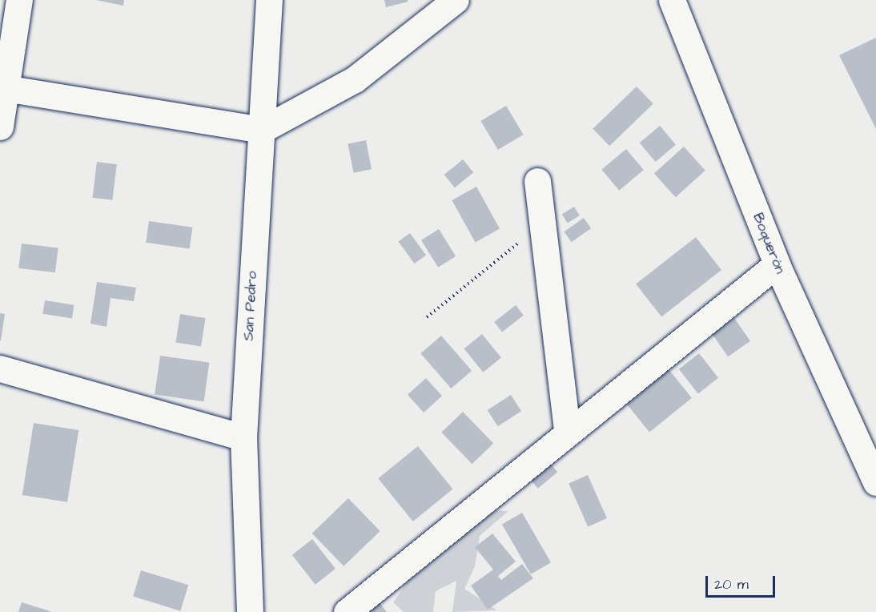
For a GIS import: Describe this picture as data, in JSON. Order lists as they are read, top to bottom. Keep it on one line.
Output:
{"streets":{"street":["Boquerón","San Pedro"]},"scale_bar":"20 m"}
